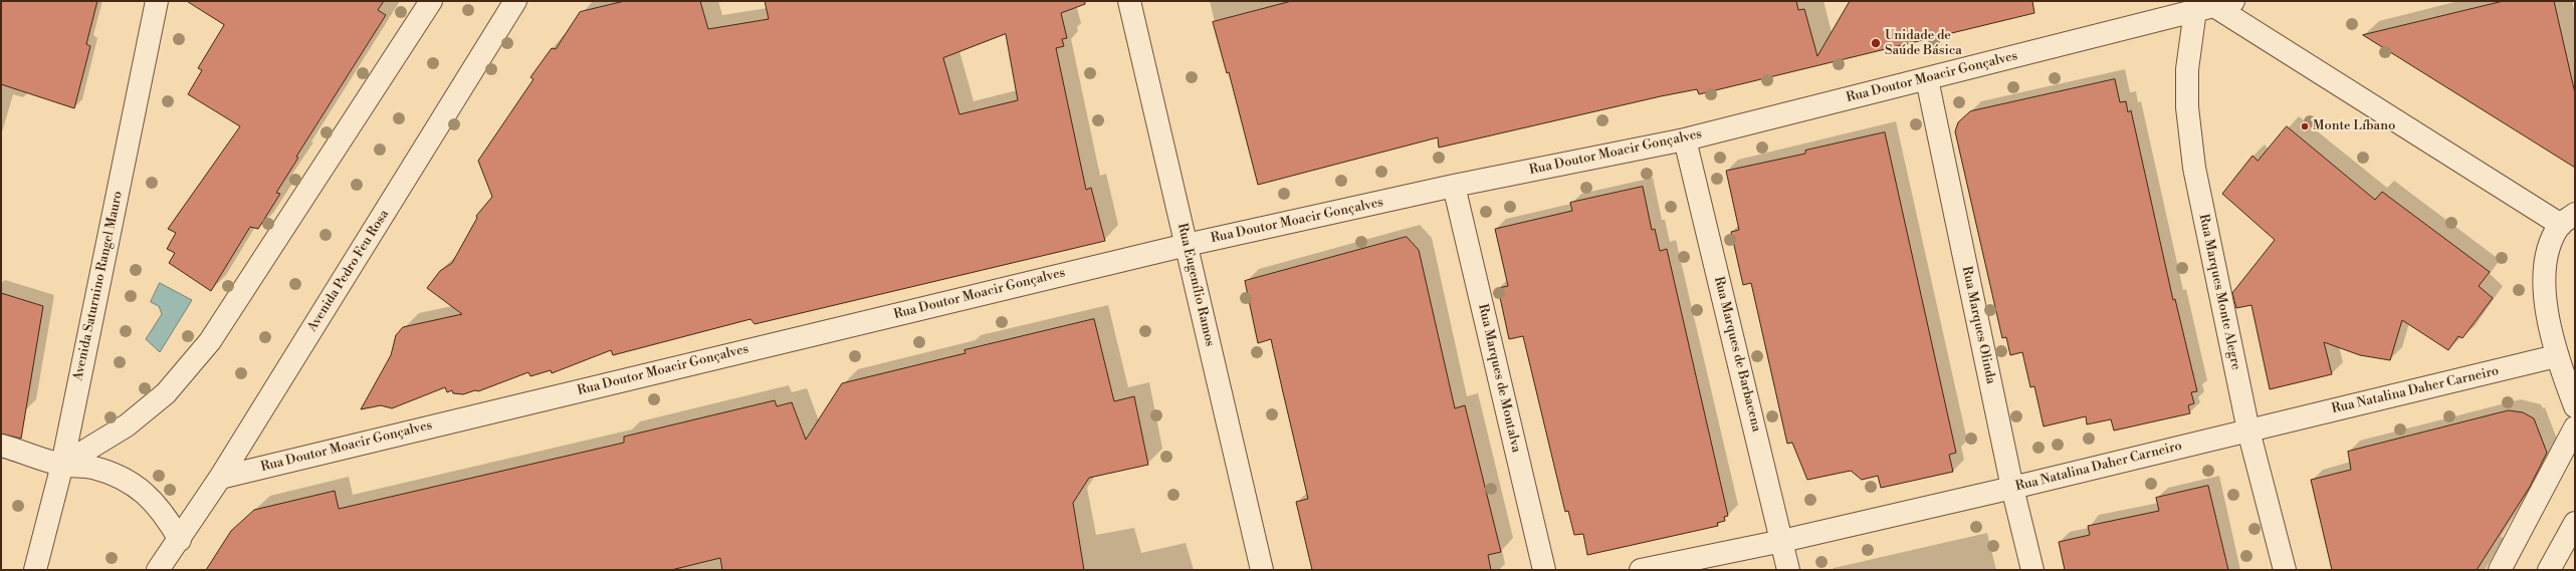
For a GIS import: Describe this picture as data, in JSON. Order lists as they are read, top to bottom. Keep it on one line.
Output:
{"streets":{"street":["Rua Doutor Moacir Gonçalves","Avenida Pedro Feu Rosa","Rua Eugenílio Ramos","Avenida Saturnino Rangel Mauro","Rua Marques Monte Alegre","Rua Marques Olinda","Rua Marques de Barbacena","Rua Marques de Montalva","Rua Natalina Daher Carneiro"]},"crossings":[["Rua Doutor Moacir Gonçalves","Avenida Pedro Feu Rosa"],["Rua Doutor Moacir Gonçalves","Rua Eugenílio Ramos"],["Rua Doutor Moacir Gonçalves","Rua Marques Monte Alegre"],["Rua Doutor Moacir Gonçalves","Rua Marques Olinda"],["Rua Doutor Moacir Gonçalves","Rua Marques de Barbacena"],["Rua Doutor Moacir Gonçalves","Rua Marques de Montalva"],["Rua Marques Monte Alegre","Rua Natalina Daher Carneiro"],["Rua Marques Olinda","Rua Natalina Daher Carneiro"],["Rua Marques de Barbacena","Rua Natalina Daher Carneiro"]],"places":["Unidade de Saúde Básica","Monte Líbano"]}
